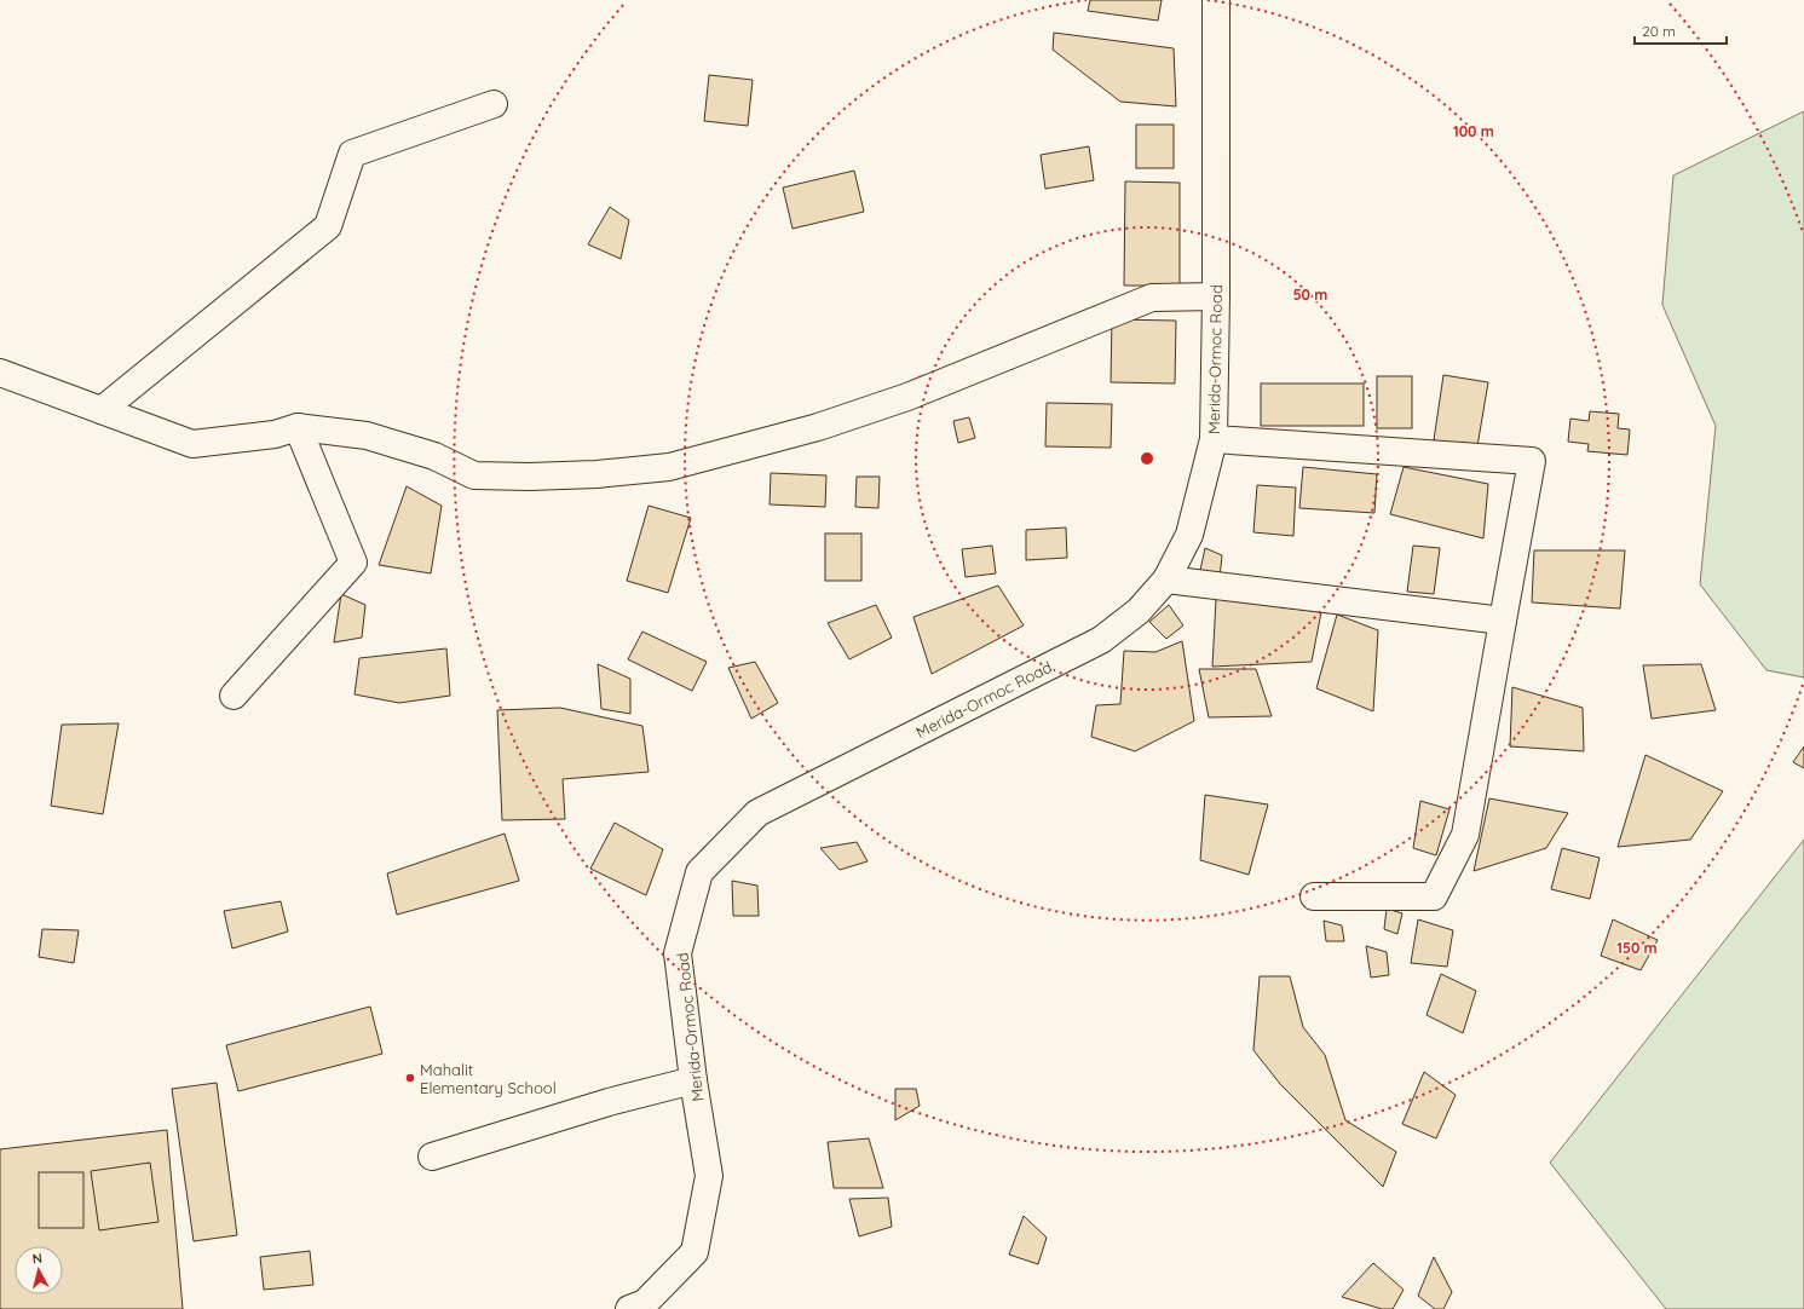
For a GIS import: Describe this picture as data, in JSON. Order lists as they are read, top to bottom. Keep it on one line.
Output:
{"streets":{"main road":["Merida-Ormoc Road"]},"places":["Mahalit Elementary School"],"scale_bar":"20 m","north":"top","rings":["100 m","50 m","150 m"]}
